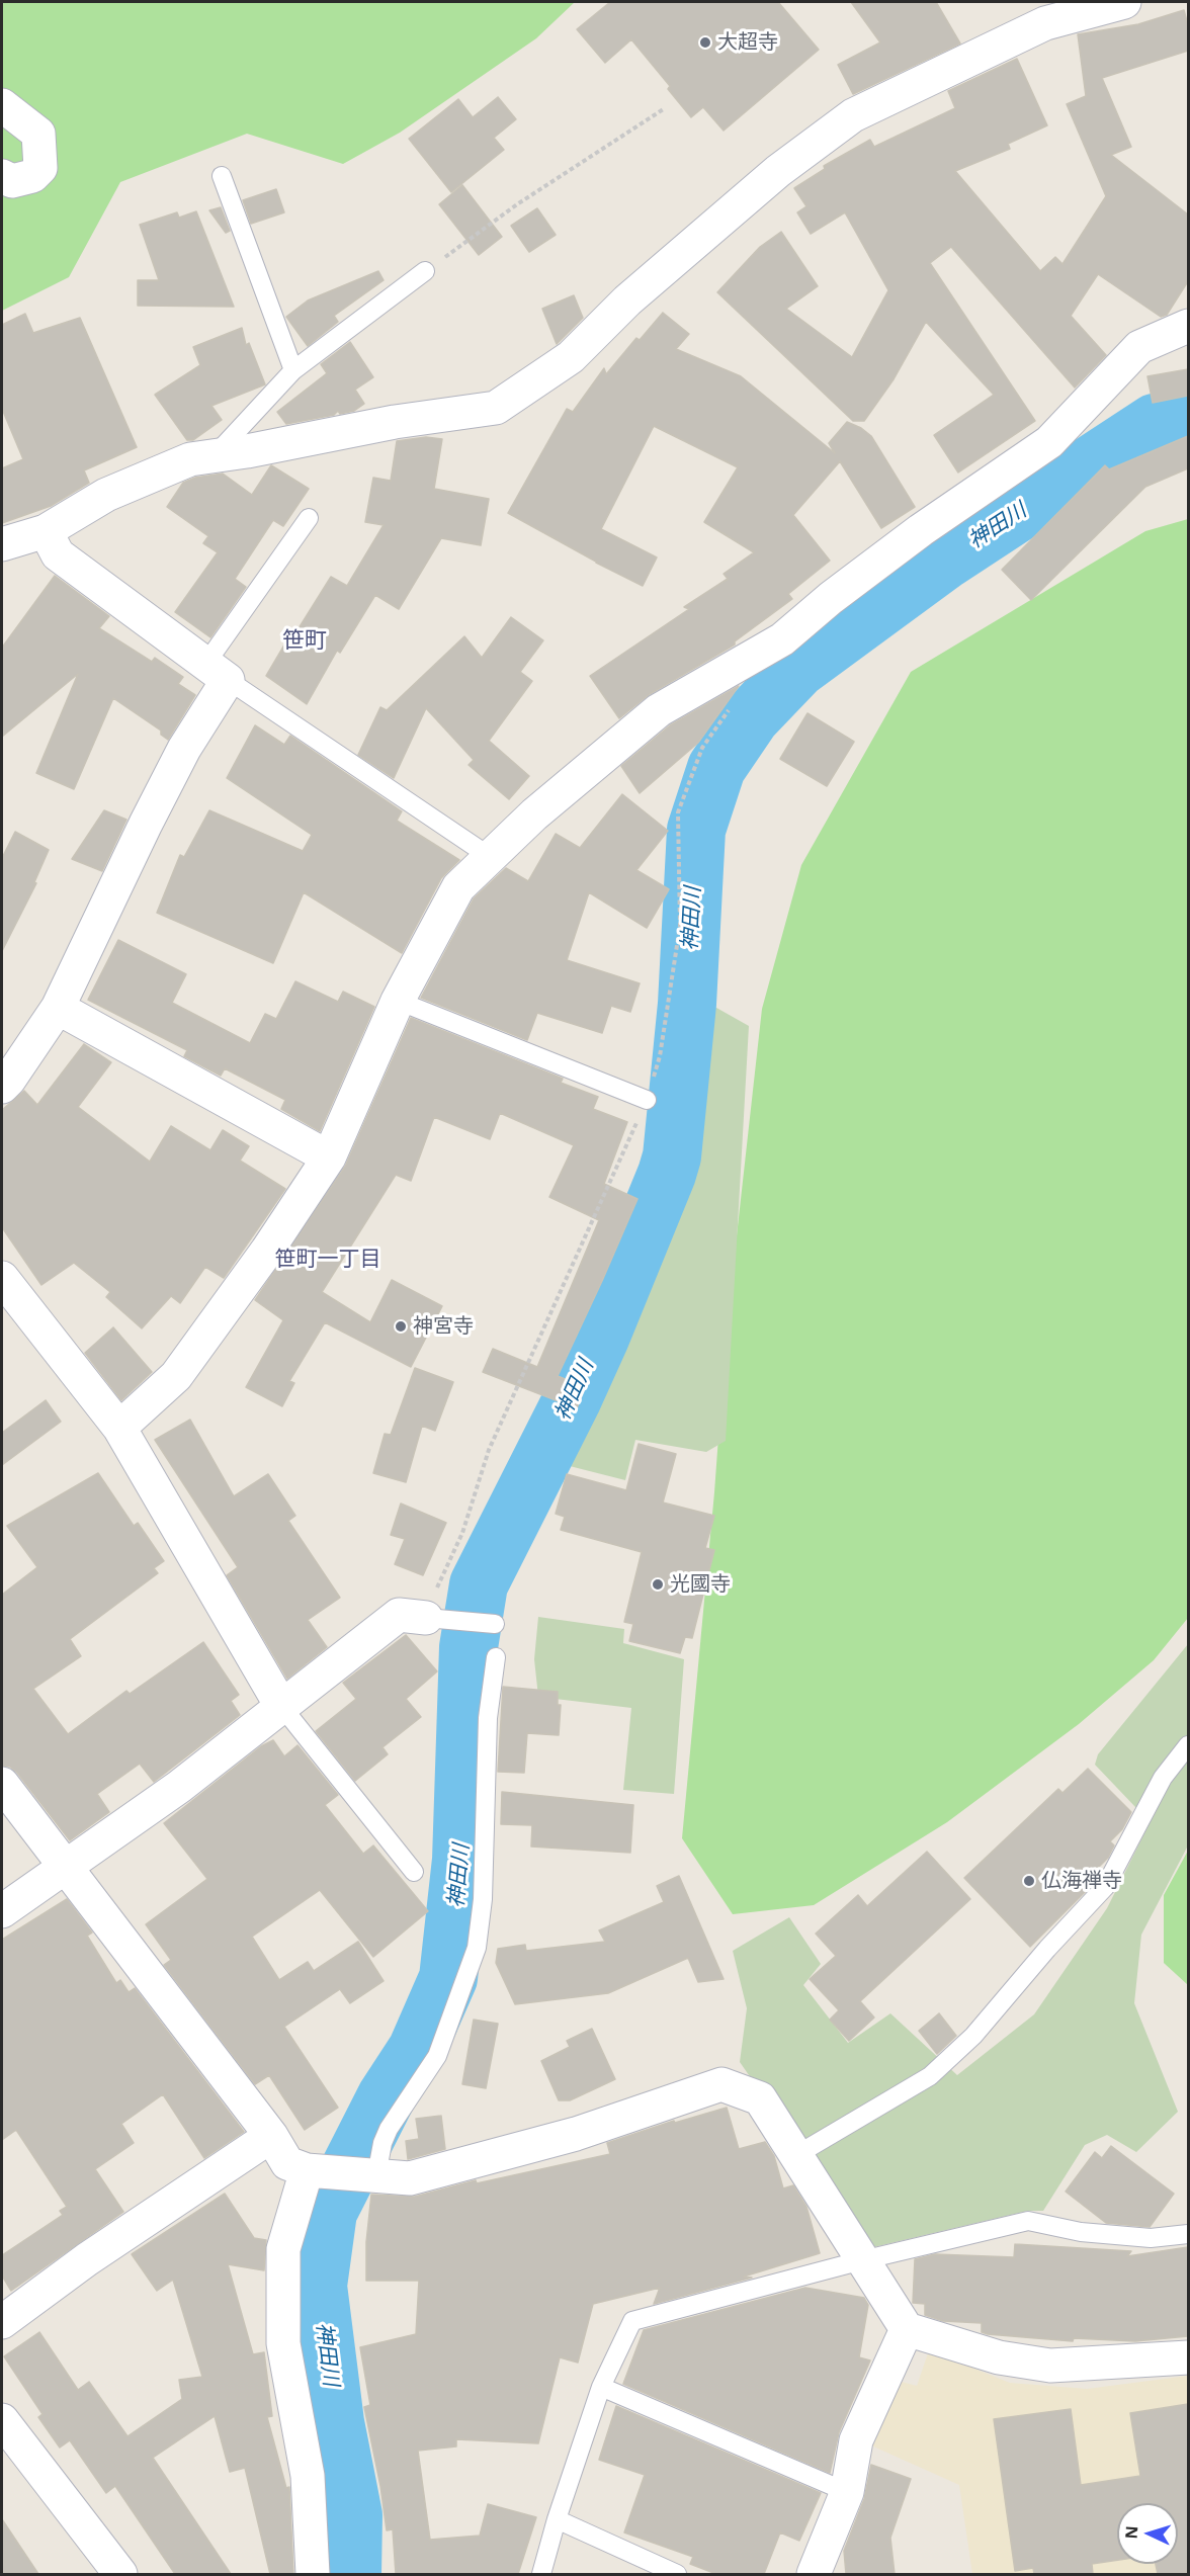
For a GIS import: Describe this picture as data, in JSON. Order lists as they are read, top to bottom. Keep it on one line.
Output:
{"districts":["笹町","笹町一丁目"],"water":["神田川"],"places":["大超寺","神宮寺","光國寺","仏海禅寺"],"north":"left"}
